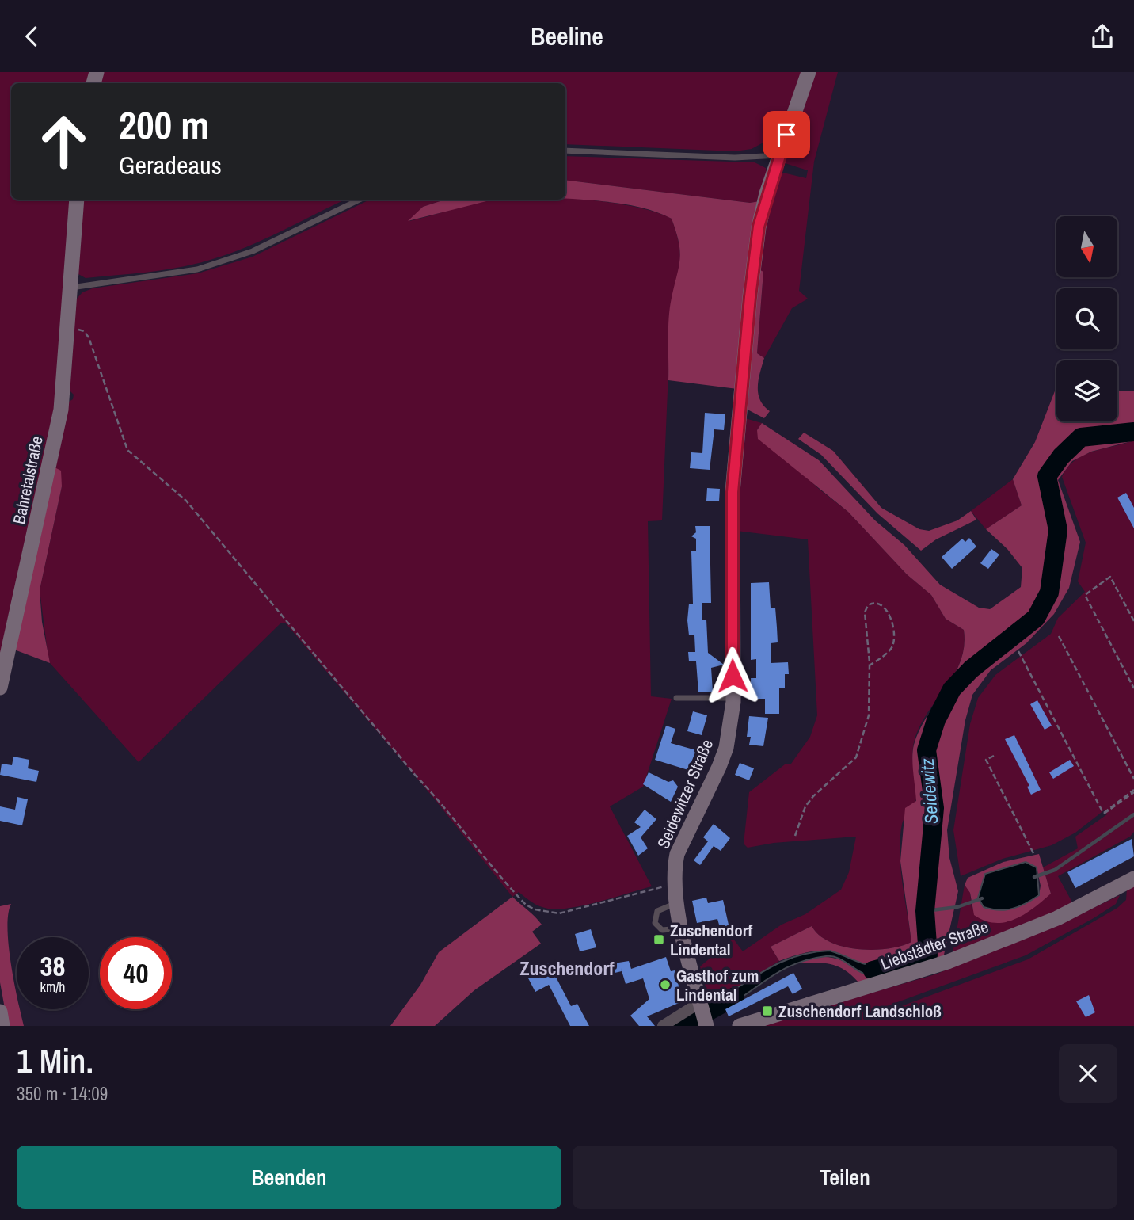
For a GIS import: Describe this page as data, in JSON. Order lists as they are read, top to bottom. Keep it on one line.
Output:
{"streets":{"street":["Bahretalstraße","Seidewitzer Straße","Liebstädter Straße"]},"districts":["Zuschendorf"],"water":["Seidewitz"],"places":{"transit":["Zuschendorf Lindental","Zuschendorf Landschloß"],"other":["Gasthof zum Lindental"]},"north":"bottom","page":{"header":"Beeline","turn":["200 m","Geradeaus"],"speed":"38 km/h","limit":"40","heading":["1 Min.","350 m · 14:09"],"buttons":["Beenden","Teilen"]}}
